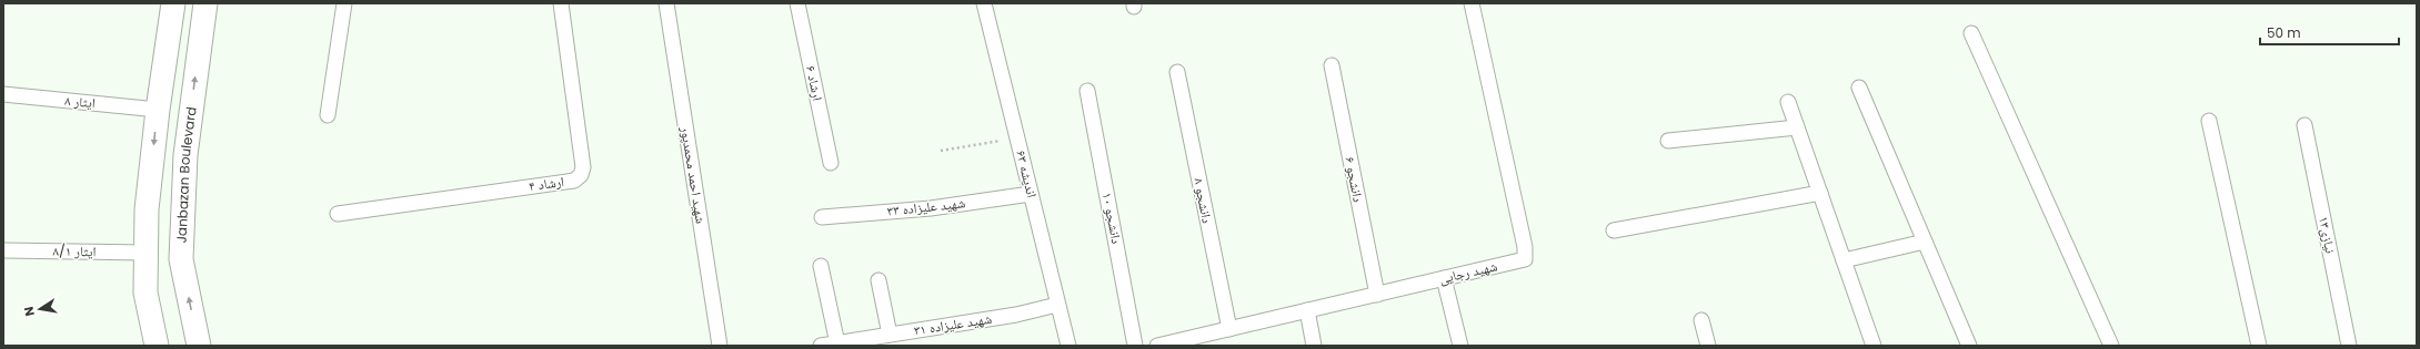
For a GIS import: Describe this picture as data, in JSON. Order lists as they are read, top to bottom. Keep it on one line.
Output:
{"streets":{"main road":["Janbazan Boulevard"],"street":["ارشاد ۶","ایثار ۸","اندیشه ۶۳","شهید احمد محمدپور","دانشجو ۶","ارشاد ۴","دانشجو ۸","شهید علیزاده ۳۳","دانشجو ۱۰","نیازی۱۳","ایثار ۸/۱","شهید رجایی","شهید علیزاده ۳۱"]},"crossings":[["اندیشه ۶۳","شهید علیزاده ۳۳"],["اندیشه ۶۳","شهید علیزاده ۳۱"],["دانشجو ۶","شهید رجایی"],["دانشجو ۸","شهید رجایی"]],"scale_bar":"50 m","north":"left"}
